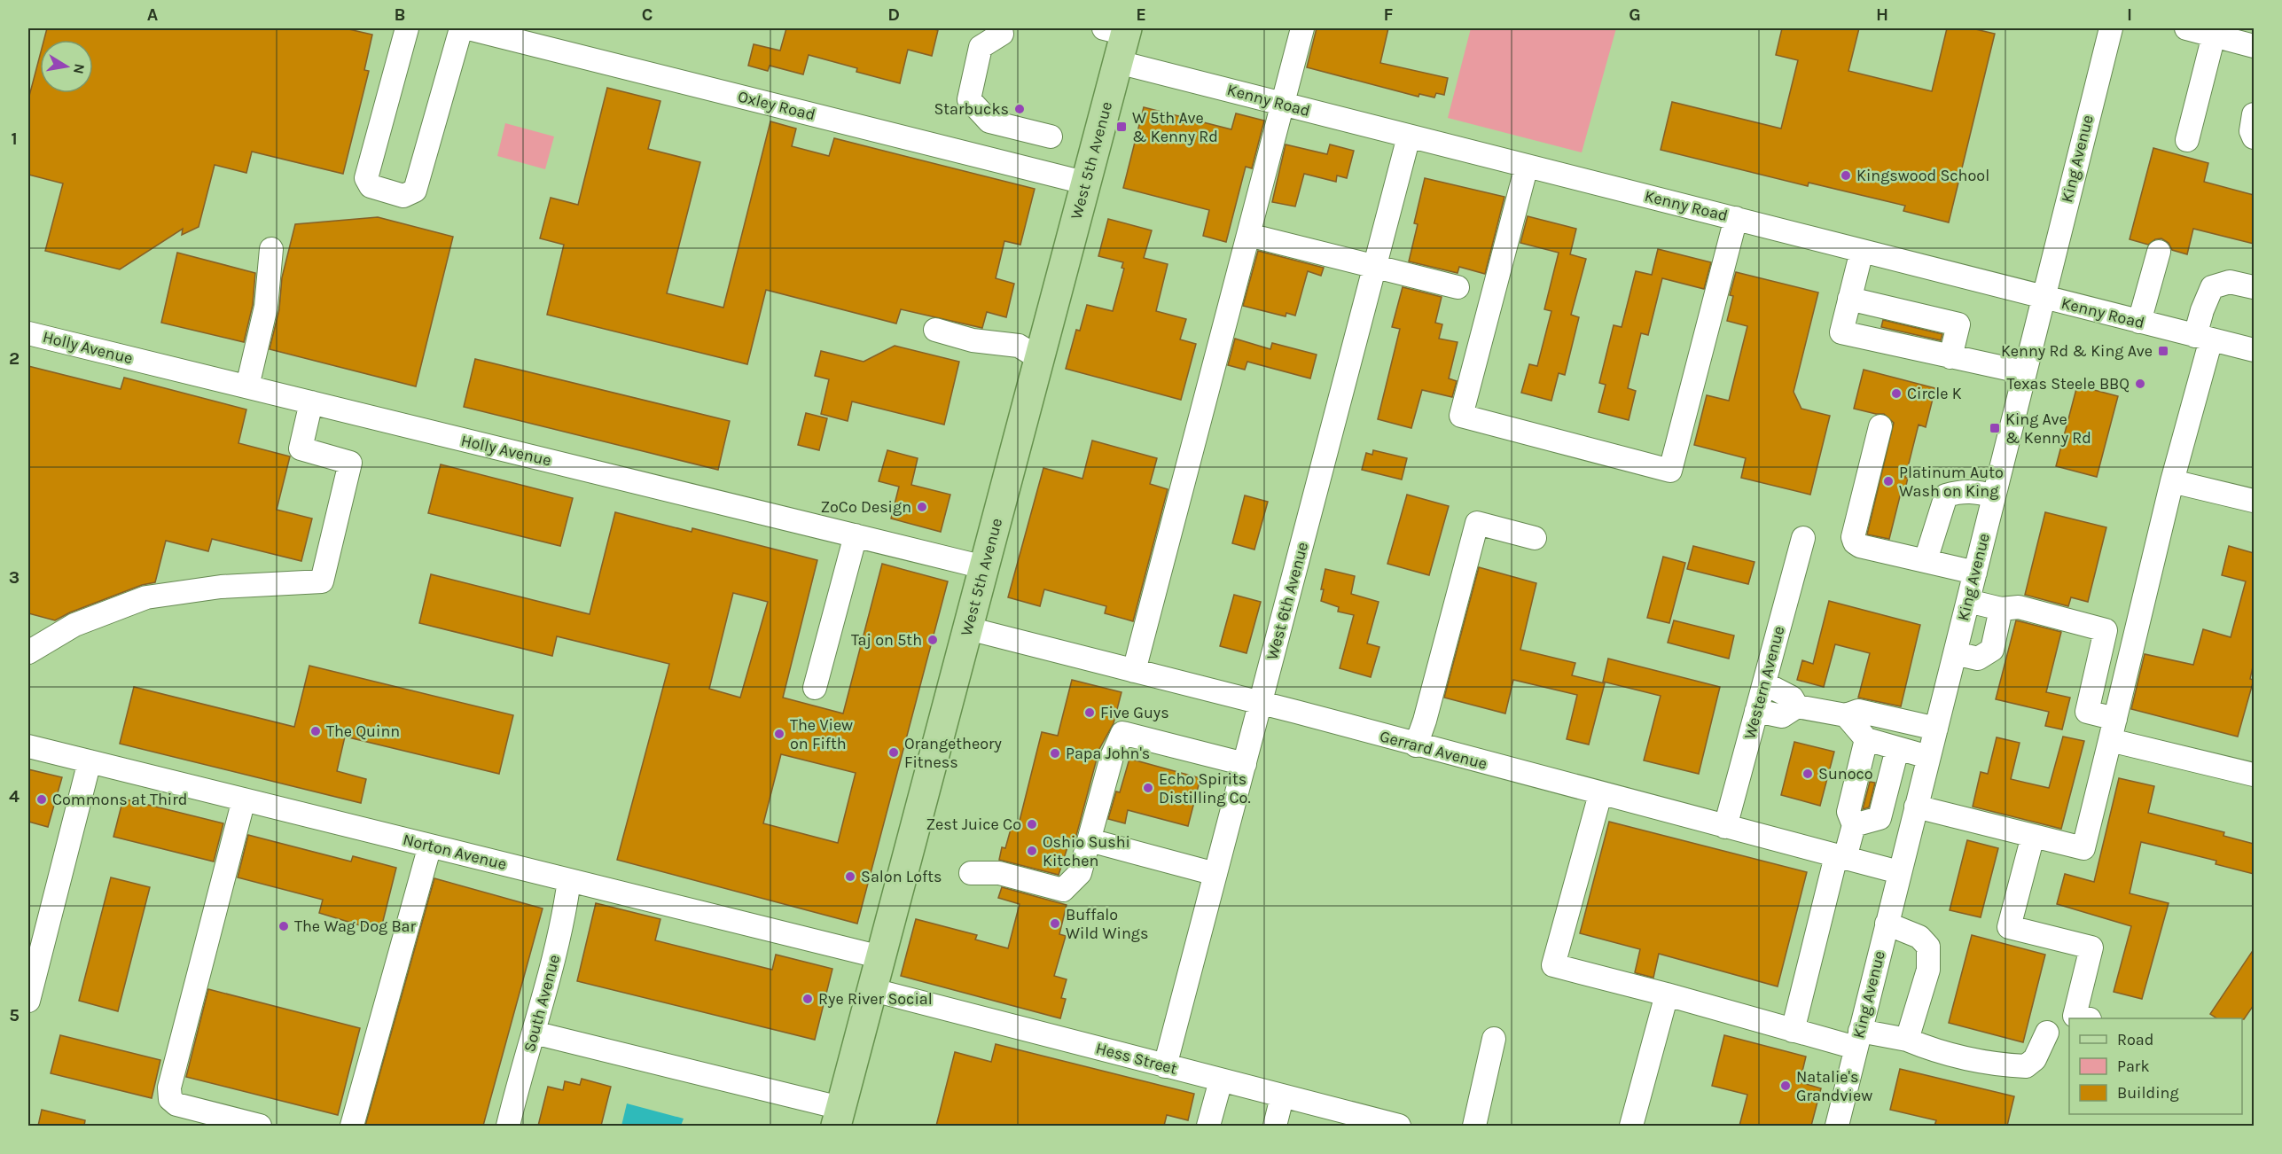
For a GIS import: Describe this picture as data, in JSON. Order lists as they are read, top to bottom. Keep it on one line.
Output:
{"streets":{"main road":["West 5th Avenue"],"street":["Kenny Road","Oxley Road","King Avenue","Holly Avenue","West 6th Avenue","Western Avenue","Gerrard Avenue","Norton Avenue","South Avenue","Hess Street"]},"crossings":[["Kenny Road","King Avenue"],["Kenny Road","West 5th Avenue"],["Kenny Road","West 6th Avenue"],["Oxley Road","West 5th Avenue"],["King Avenue","Gerrard Avenue"],["West 5th Avenue","Holly Avenue"],["West 5th Avenue","Gerrard Avenue"],["West 5th Avenue","Norton Avenue"],["West 5th Avenue","Hess Street"],["West 6th Avenue","Gerrard Avenue"],["West 6th Avenue","Hess Street"],["Western Avenue","Gerrard Avenue"],["Norton Avenue","South Avenue"]],"places":{"other":["Starbucks","Kingswood School","Texas Steele BBQ","Circle K","Platinum Auto Wash on King","ZoCo Design","Taj on 5th","Five Guys","The Quinn","The View on Fifth","Orangetheory Fitness","Papa John's","Sunoco","Echo Spirits Distilling Co.","Commons at Third","Zest Juice Co","Oshio Sushi Kitchen","Salon Lofts","Buffalo Wild Wings","The Wag Dog Bar","Rye River Social","Natalie's Grandview"],"transit":["W 5th Ave & Kenny Rd","Kenny Rd & King Ave","King Ave & Kenny Rd"]},"legend":["Road","Park","Building"],"north":"right","grid":{"columns":["A","B","C","D","E","F","G","H","I"],"rows":["1","2","3","4","5"]}}
